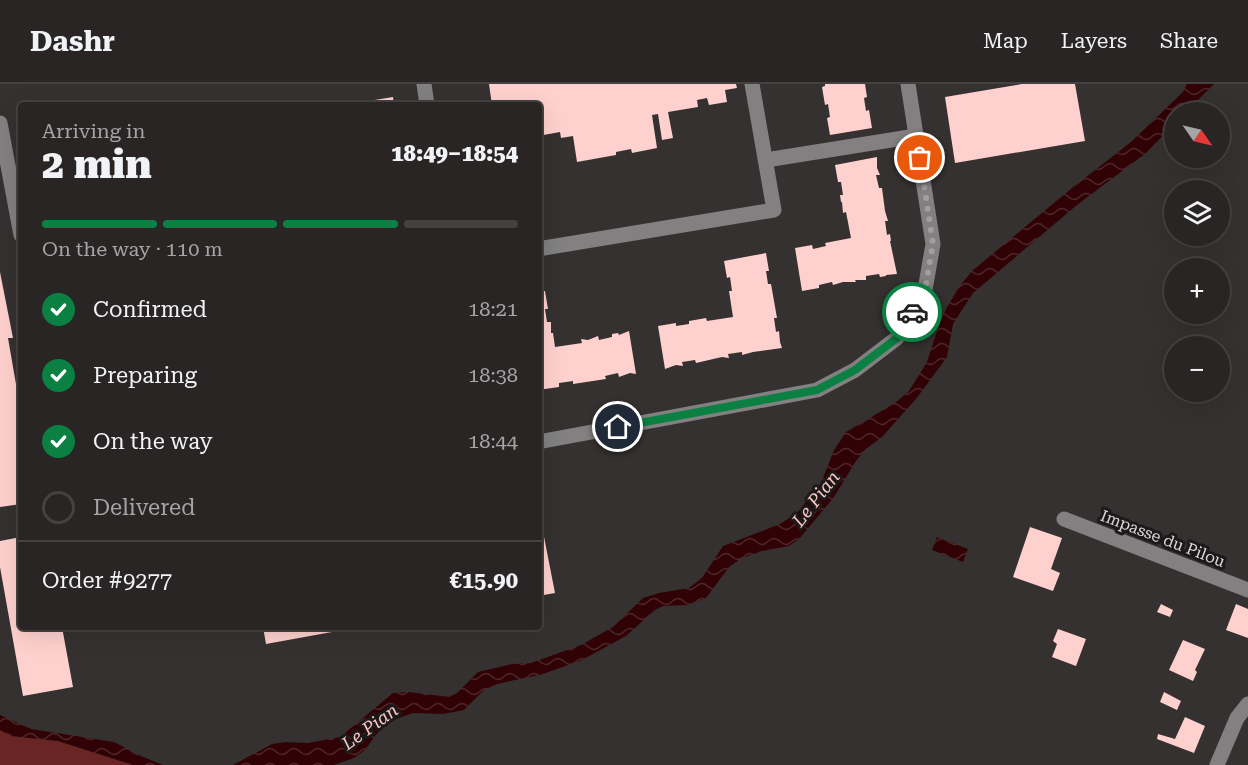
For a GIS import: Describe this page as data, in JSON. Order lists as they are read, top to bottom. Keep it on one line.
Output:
{"streets":{"street":["Impasse du Pilou"]},"water":["Le Pian"],"north":"bottom right","page":{"header":"Dashr","nav":["Map","Layers","Share"],"map_buttons":["+","−"],"heading":["2 min","Arriving in","18:49–18:54"],"panel":["Order #9277","€15.90"],"bar":"On the way · 110 m","list":[["Confirmed","18:21"],["Preparing","18:38"],["On the way","18:44"],"Delivered"]}}
